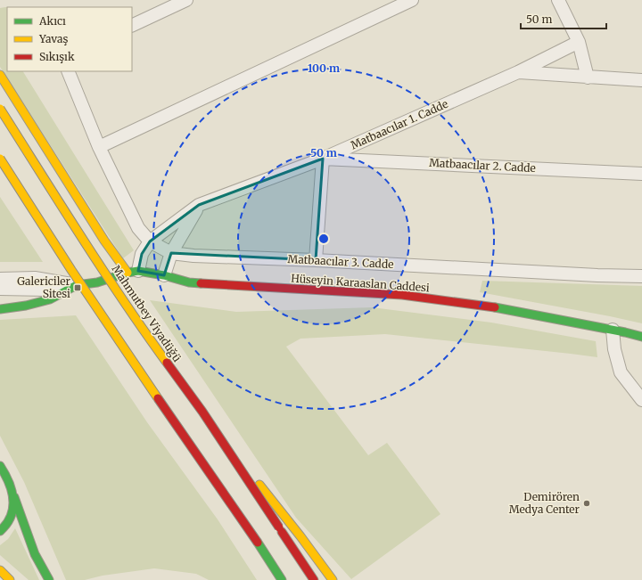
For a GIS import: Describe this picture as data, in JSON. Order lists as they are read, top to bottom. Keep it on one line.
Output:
{"streets":{"main road":["Hüseyin Karaaslan Caddesi","Mahmutbey Viyadüğü"],"street":["Matbaacılar 1. Cadde","Matbaacılar 2. Cadde","Matbaacılar 3. Cadde"]},"crossings":[["Matbaacılar 1. Cadde","Matbaacılar 2. Cadde"],["Matbaacılar 1. Cadde","Matbaacılar 3. Cadde"],["Matbaacılar 1. Cadde","Hüseyin Karaaslan Caddesi"]],"places":{"transit":["Galericiler Sitesi"],"other":["Demirören Medya Center"]},"legend":["Akıcı","Yavaş","Sıkışık"],"scale_bar":"50 m","rings":["100 m","50 m"]}
